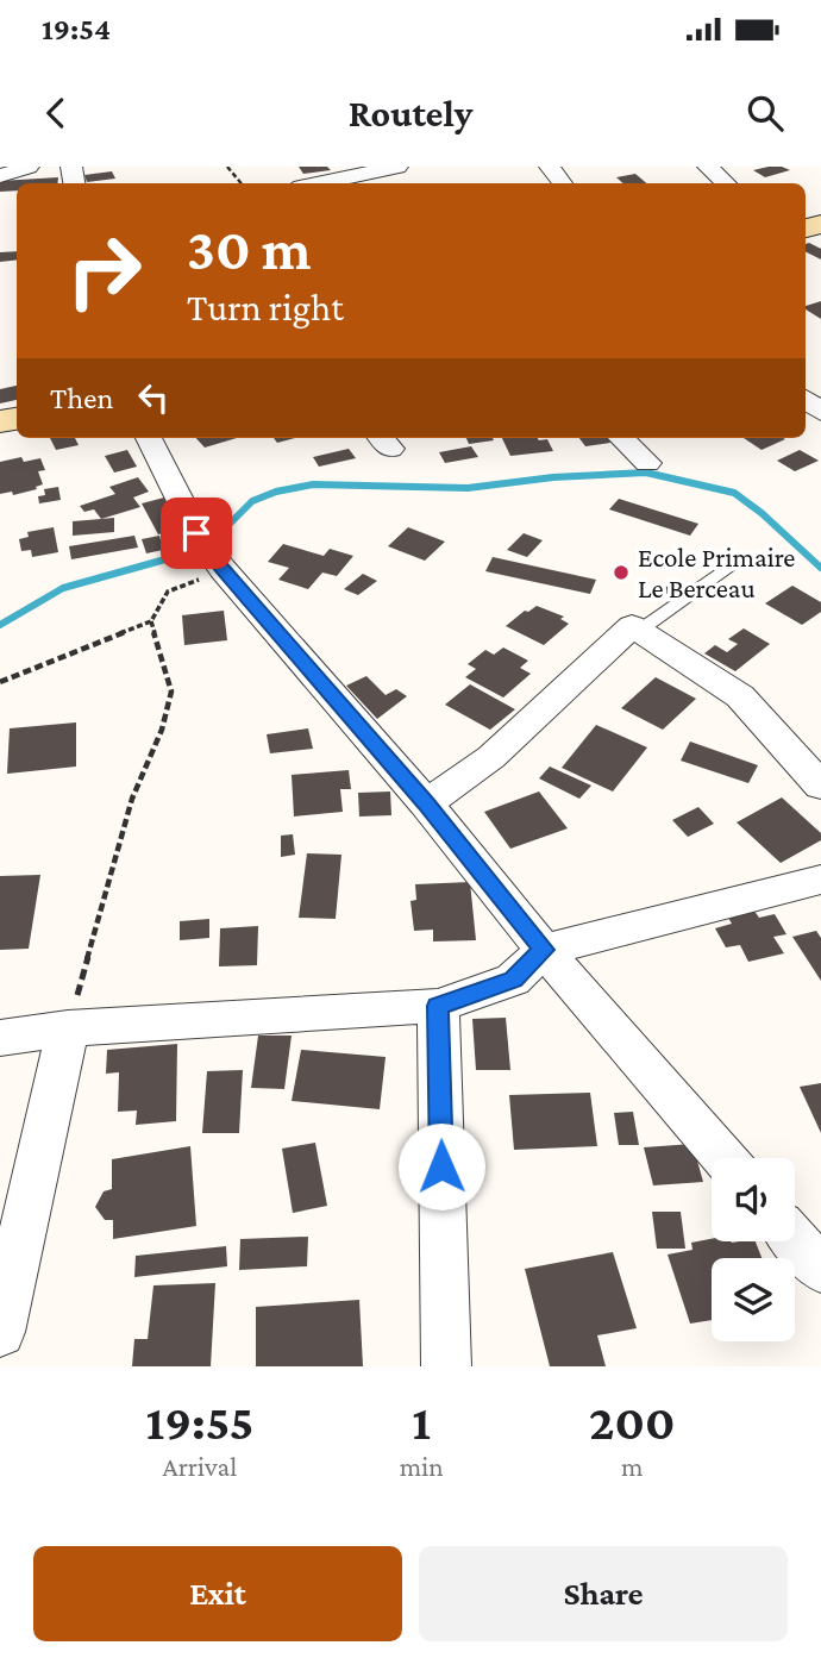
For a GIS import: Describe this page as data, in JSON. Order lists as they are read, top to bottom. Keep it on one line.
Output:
{"places":["Ecole Primaire Le Berceau"],"page":{"status":"19:54","header":"Routely","turn":["30 m","Turn right"],"then":"Then","eta":["19:55","Arrival","1","min","200","m"],"buttons":["Exit","Share"]}}
